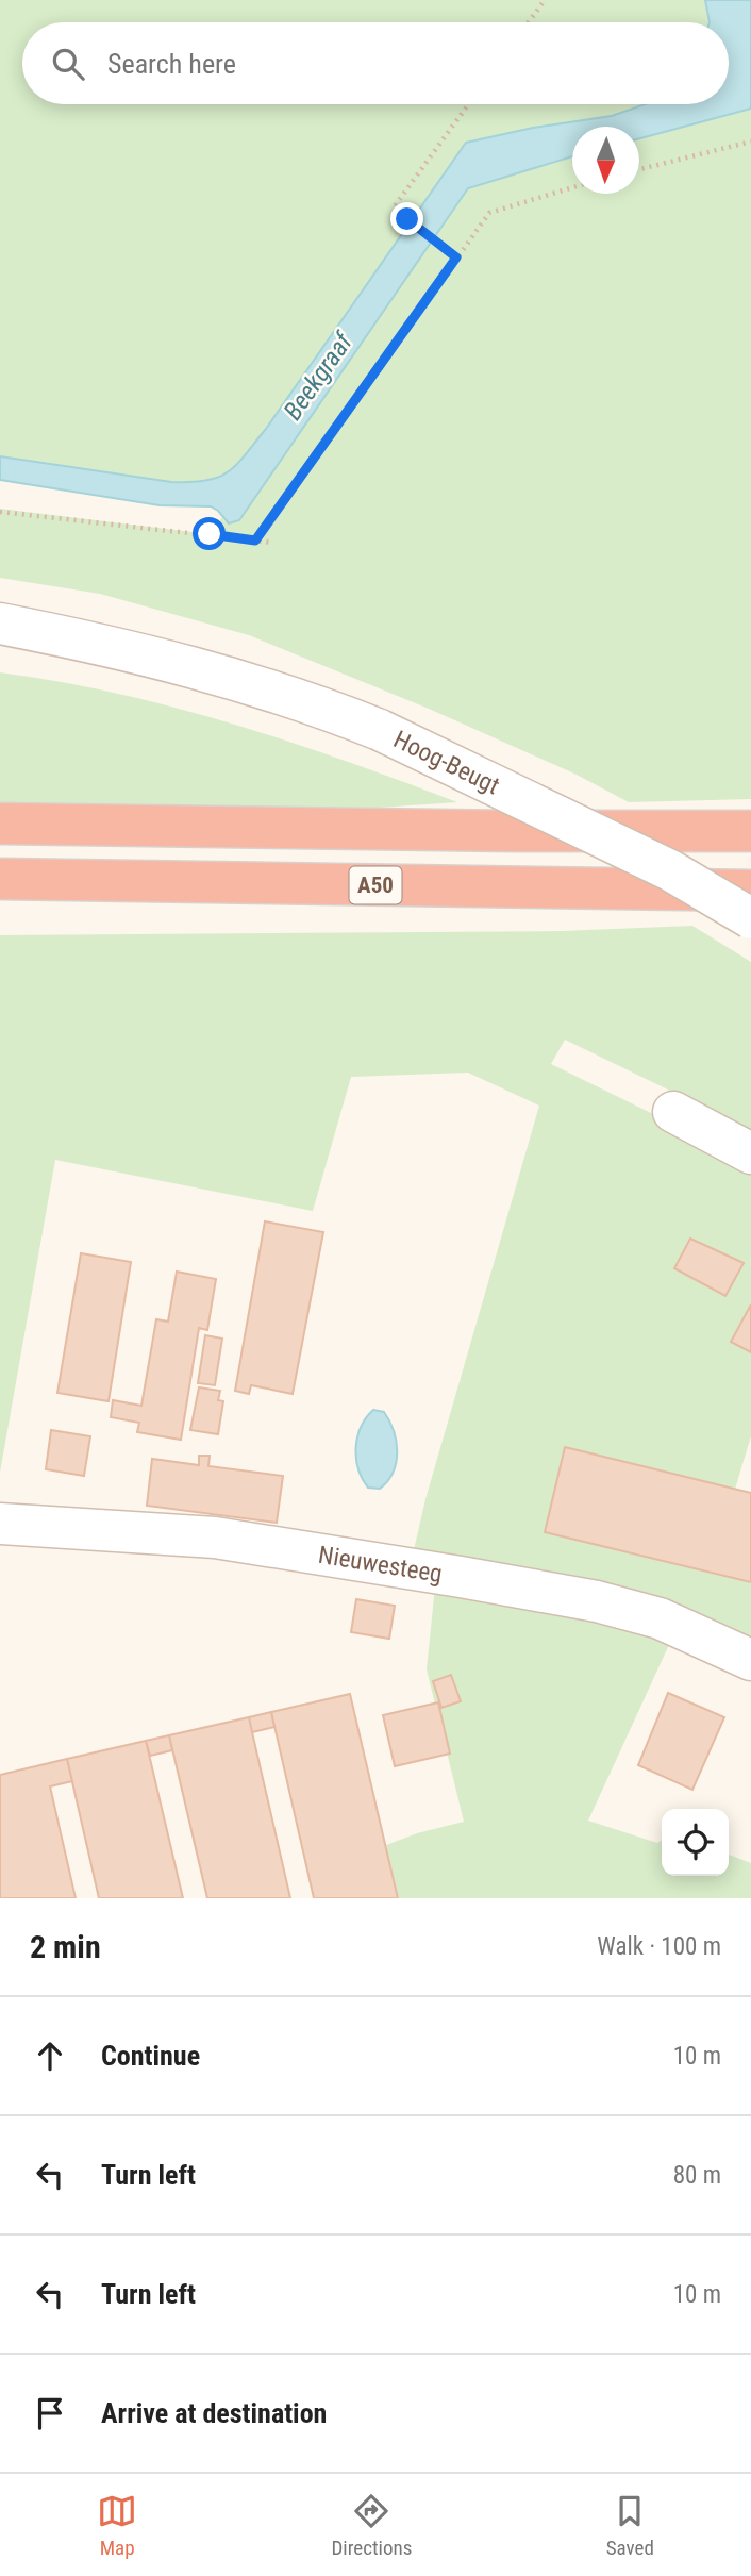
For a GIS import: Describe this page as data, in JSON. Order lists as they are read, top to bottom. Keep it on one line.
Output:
{"streets":{"highway":["A50"],"street":["Hoog-Beugt","Nieuwesteeg"]},"water":["Beekgraaf"],"north":"bottom","page":{"search":"Search here","heading":["2 min","Walk · 100 m"],"list":[["Continue","10 m"],["Turn left","80 m"],["Turn left","10 m"],"Arrive at destination"],"nav":["Map","Directions","Saved"]}}
